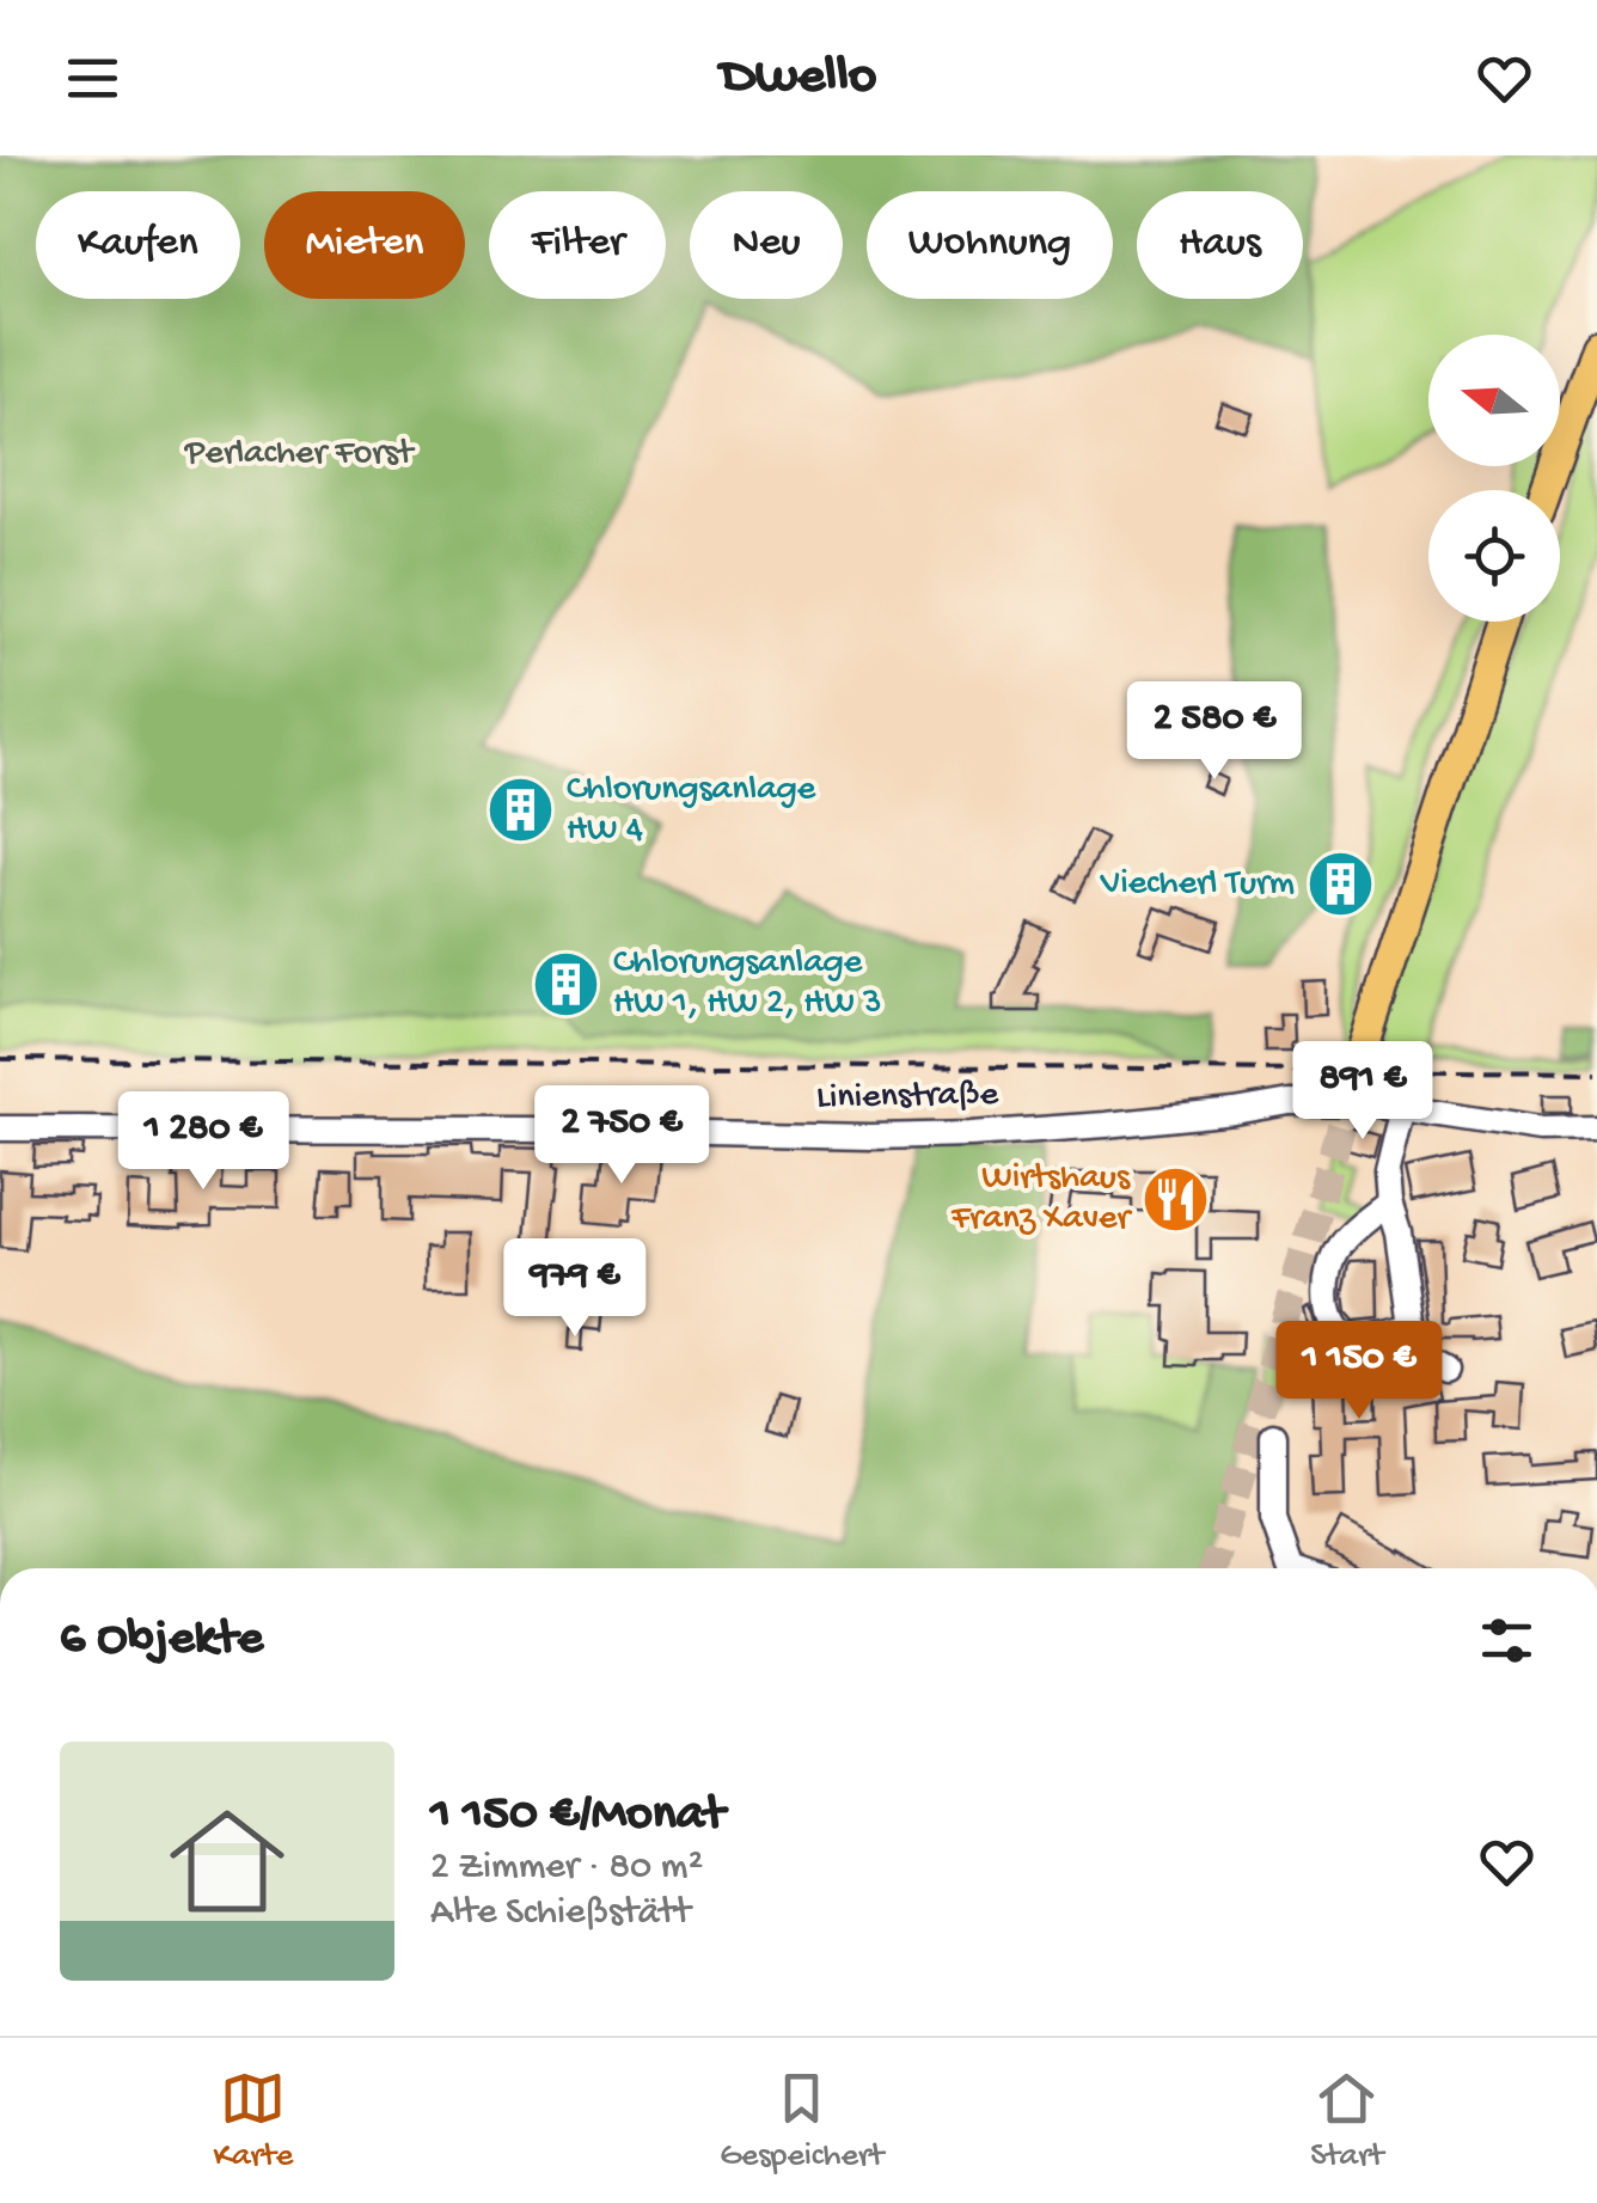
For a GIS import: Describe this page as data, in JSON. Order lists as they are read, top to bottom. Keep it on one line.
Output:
{"streets":{"street":["Linienstraße"]},"parks":["Perlacher Forst"],"places":{"building":["Chlorungsanlage HW 4","Viecherl Turm","Chlorungsanlage HW 1, HW 2, HW 3"],"restaurant":["Wirtshaus Franz Xaver"]},"north":"left","page":{"header":"Dwello","chip":["Kaufen","Mieten","Filter","Neu","Wohnung","Haus"],"price":["2 580 €","891 €","2 750 €","1 280 €","979 €","1 150 €"],"heading":"6 Objekte","list":[{"name":"1 150 €/Monat","note":"2 Zimmer · 80 m² · Alte Schießstätt"}],"tabs":["Karte","Gespeichert","Start"]}}
